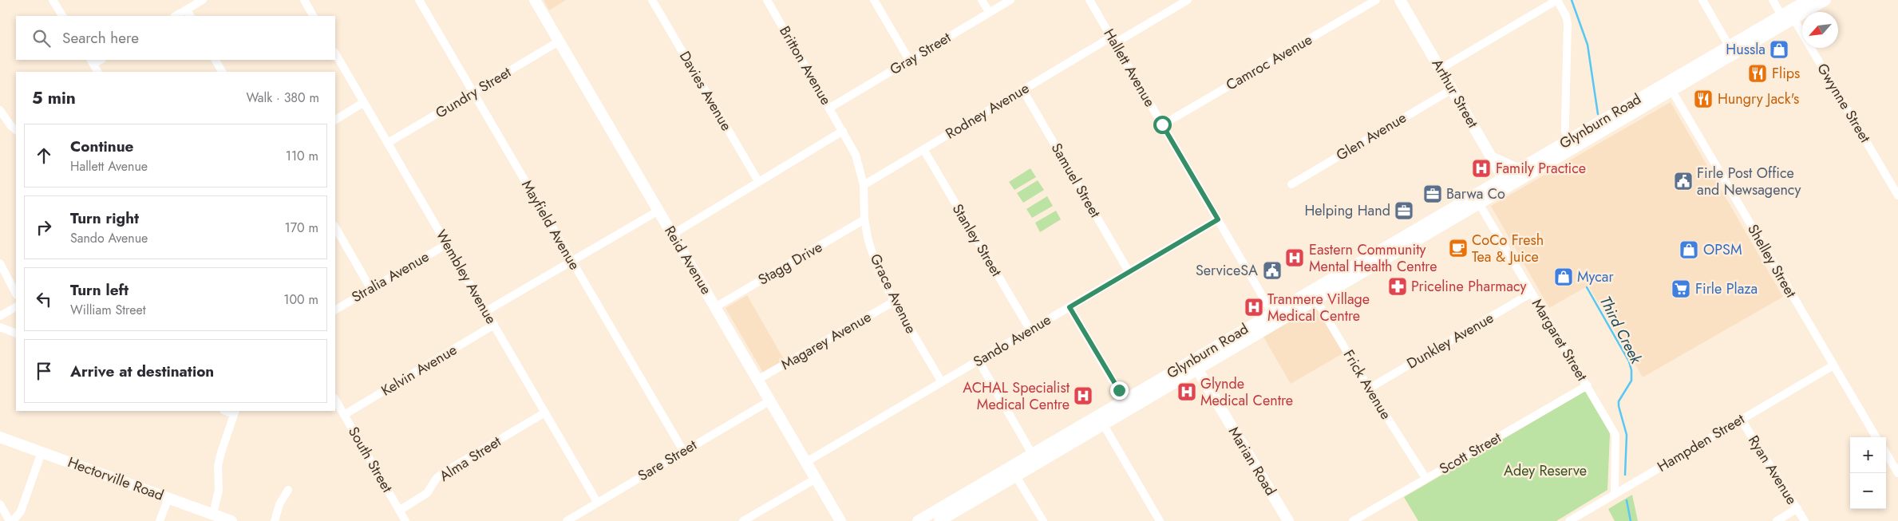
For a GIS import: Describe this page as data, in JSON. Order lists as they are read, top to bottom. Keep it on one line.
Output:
{"streets":{"main road":["Arthur Street","Glynburn Road","Reid Avenue","Marian Road","Hectorville Road"],"street":["Gray Street","Camroc Avenue","Britton Avenue","Hallett Avenue","Davies Avenue","Gundry Street","Gwynne Street","Rodney Avenue","Glen Avenue","Samuel Street","Mayfield Avenue","Stanley Street","Shelley Street","Stagg Drive","Stralia Avenue","Wembley Avenue","Grace Avenue","Margaret Street","Magarey Avenue","Sando Avenue","Dunkley Avenue","Kelvin Avenue","Frick Avenue","Hampden Street","Scott Street","Alma Street","South Street","Sare Street","Ryan Avenue"]},"crossings":[["Gray Street","Britton Avenue"],["Camroc Avenue","Hallett Avenue"],["Britton Avenue","Grace Avenue"],["Hallett Avenue","Rodney Avenue"],["Hallett Avenue","Glynburn Road"],["Hallett Avenue","Sando Avenue"],["Gundry Street","Mayfield Avenue"],["Gundry Street","Reid Avenue"],["Gundry Street","Wembley Avenue"],["Arthur Street","Glynburn Road"],["Arthur Street","Glen Avenue"],["Gwynne Street","Glynburn Road"],["Rodney Avenue","Samuel Street"],["Rodney Avenue","Stanley Street"],["Rodney Avenue","Grace Avenue"],["Glynburn Road","Shelley Street"],["Glynburn Road","Margaret Street"],["Glynburn Road","Frick Avenue"],["Glynburn Road","Marian Road"],["Samuel Street","Sando Avenue"],["Mayfield Avenue","Sare Street"],["Stanley Street","Sando Avenue"],["Reid Avenue","Stagg Drive"],["Reid Avenue","Magarey Avenue"],["Reid Avenue","Sando Avenue"],["Reid Avenue","Sare Street"],["Shelley Street","Hampden Street"],["Stagg Drive","Grace Avenue"],["Stralia Avenue","Wembley Avenue"],["Wembley Avenue","Kelvin Avenue"],["Wembley Avenue","Alma Street"],["Wembley Avenue","Sare Street"],["Grace Avenue","Magarey Avenue"],["Grace Avenue","Sando Avenue"],["Margaret Street","Dunkley Avenue"],["Margaret Street","Hampden Street"],["Margaret Street","Scott Street"],["Dunkley Avenue","Frick Avenue"],["Kelvin Avenue","South Street"],["Frick Avenue","Scott Street"],["Hampden Street","Ryan Avenue"],["Alma Street","South Street"]],"water":["Third Creek"],"parks":["Adey Reserve"],"places":{"shop":["Hussla","OPSM","Mycar"],"restaurant":["Flips","Hungry Jack's"],"hospital":["Family Practice","Eastern Community Mental Health Centre","Tranmere Village Medical Centre","Glynde Medical Centre","ACHAL Specialist Medical Centre"],"public building":["Firle Post Office and Newsagency","ServiceSA"],"office":["Barwa Co","Helping Hand"],"cafe":["CoCo Fresh Tea & Juice"],"pharmacy":["Priceline Pharmacy"],"supermarket":["Firle Plaza"]},"north":"bottom left","page":{"search":"Search here","heading":["5 min","Walk · 380 m"],"list":[["Continue","Hallett Avenue","110 m"],["Turn right","Sando Avenue","170 m"],["Turn left","William Street","100 m"],"Arrive at destination"],"map_buttons":["+","−"]}}
